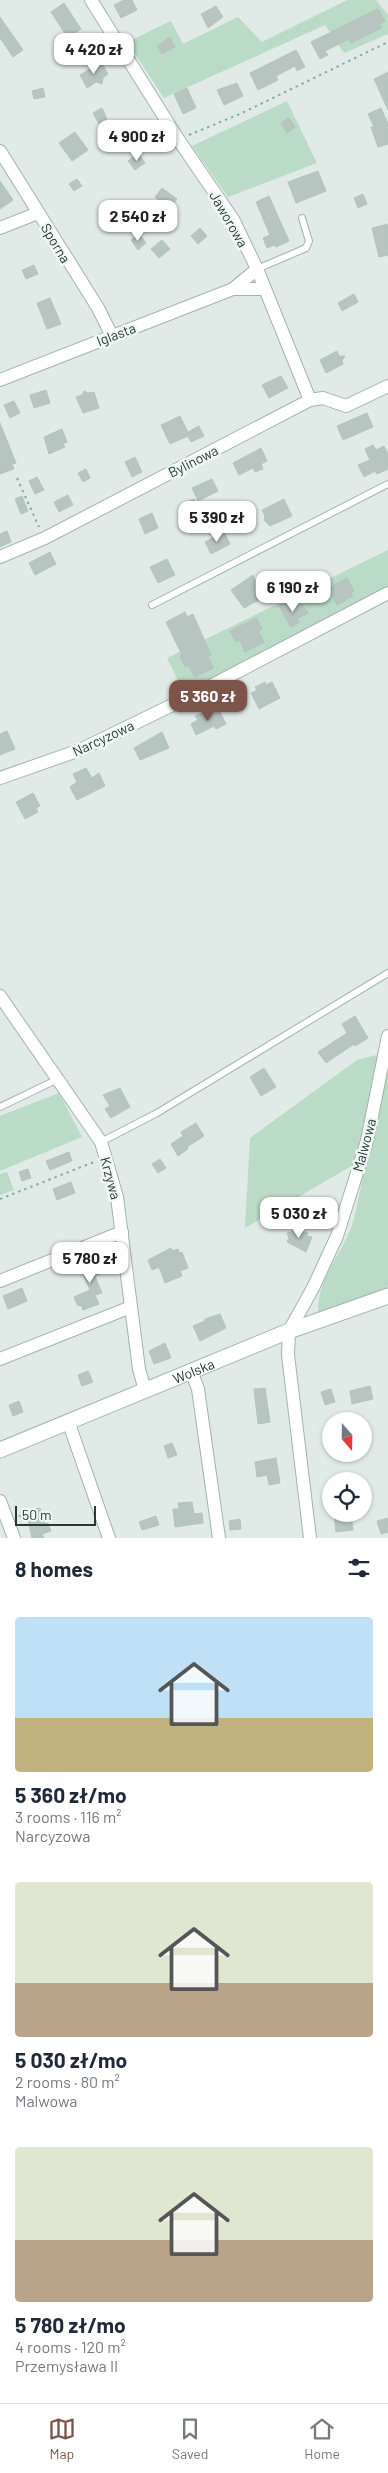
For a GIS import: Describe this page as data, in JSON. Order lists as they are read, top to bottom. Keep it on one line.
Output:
{"streets":{"street":["Jaworowa","Sporna","Iglasta","Bylinowa","Narcyzowa","Malwowa","Krzywa","Wolska"]},"crossings":[["Jaworowa","Iglasta"],["Jaworowa","Bylinowa"],["Sporna","Iglasta"],["Malwowa","Wolska"],["Krzywa","Wolska"]],"scale_bar":"50 m","north":"bottom","page":{"price":["4 420 zł","4 900 zł","2 540 zł","5 390 zł","6 190 zł","5 360 zł","5 030 zł","5 780 zł"],"scale":"50 m","heading":"8 homes","list":[{"name":"5 360 zł/mo","note":"3 rooms · 116 m² · Narcyzowa"},{"name":"5 030 zł/mo","note":"2 rooms · 80 m² · Malwowa"},{"name":"5 780 zł/mo","note":"4 rooms · 120 m² · Przemysława II"}],"tabs":["Map","Saved","Home"]}}
